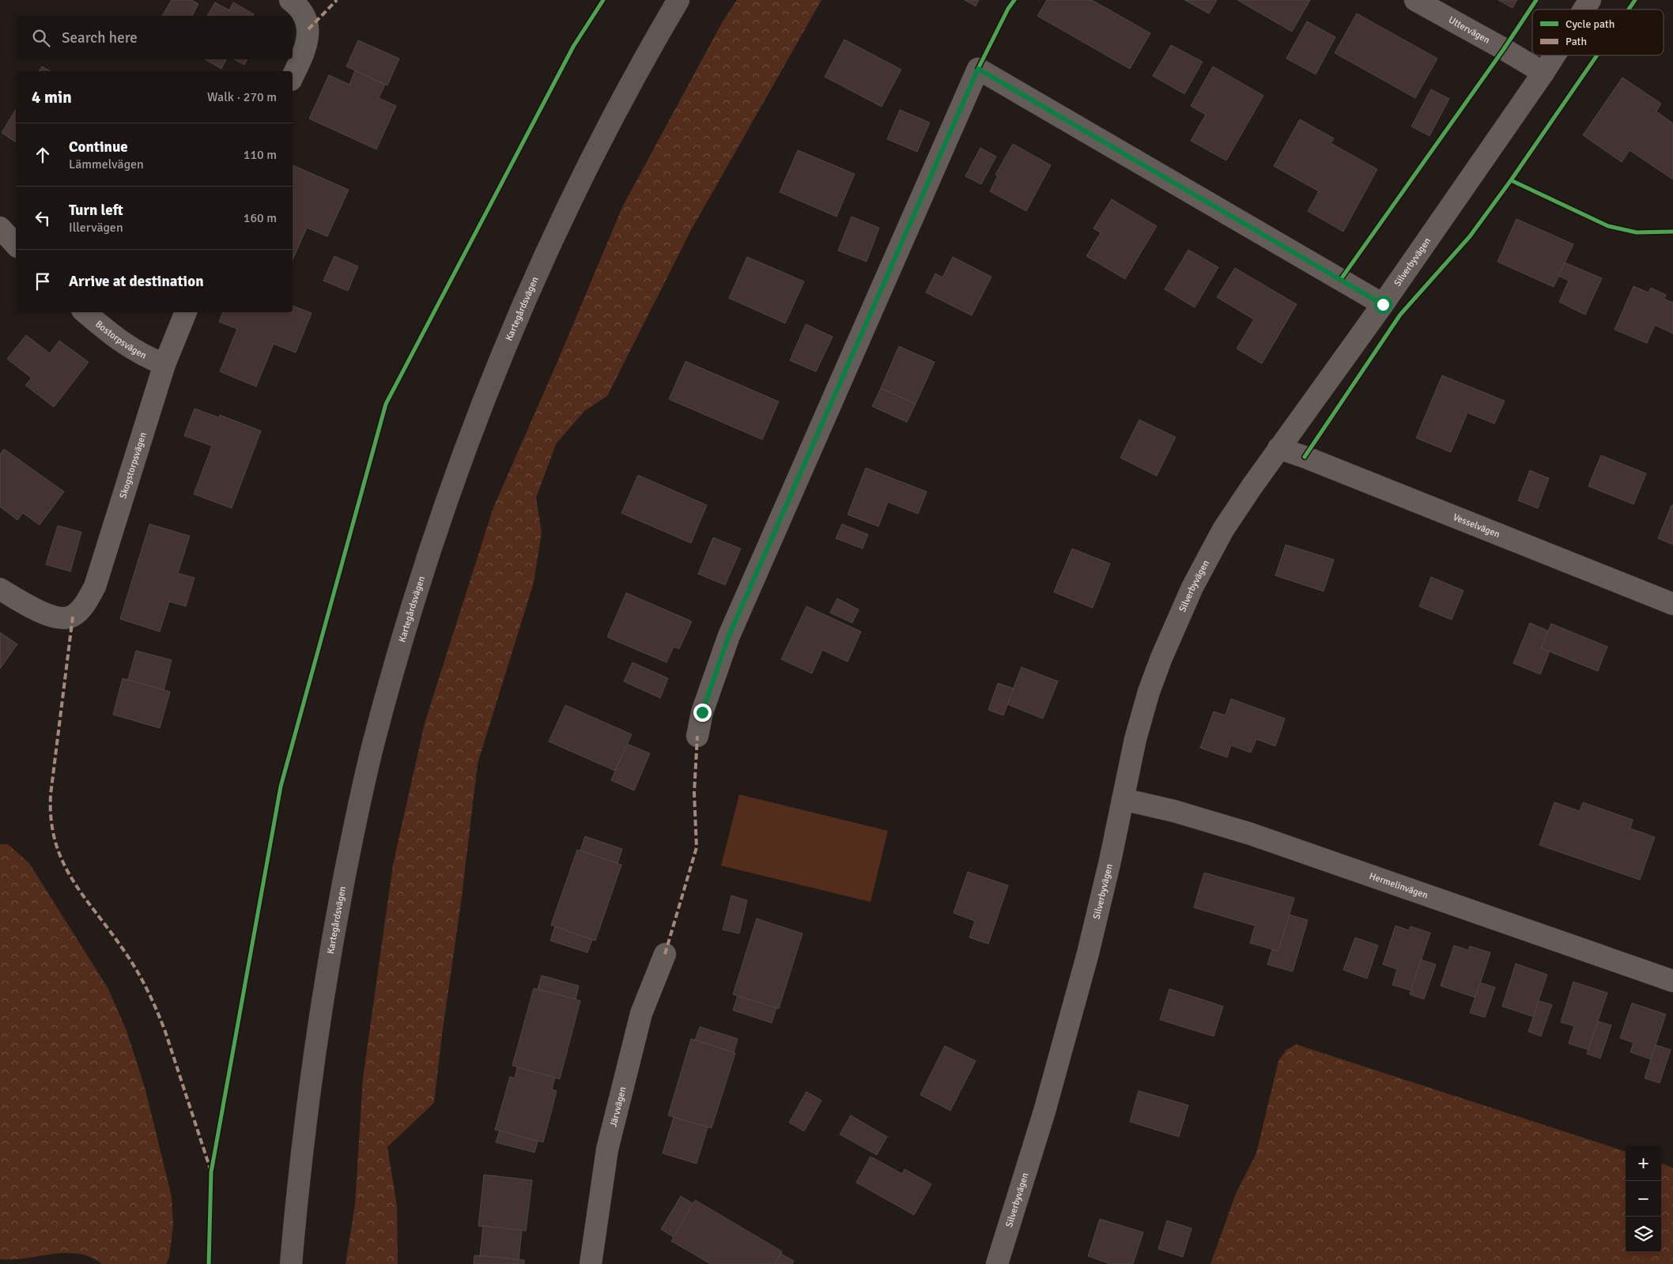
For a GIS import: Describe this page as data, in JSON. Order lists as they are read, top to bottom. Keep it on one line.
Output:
{"streets":{"street":["Uttervägen","Silverbyvägen","Kartegårdsvägen","Bostorpsvägen","Skogstorpsvägen","Vesselvägen","Hermelinvägen","Järvvägen"]},"crossings":[["Uttervägen","Silverbyvägen"],["Silverbyvägen","Vesselvägen"],["Silverbyvägen","Hermelinvägen"],["Bostorpsvägen","Skogstorpsvägen"]],"legend":["Cycle path","Path"],"page":{"search":"Search here","heading":["4 min","Walk · 270 m"],"list":[["Continue","Lämmelvägen","110 m"],["Turn left","Illervägen","160 m"],"Arrive at destination"],"map_buttons":["+","−"]}}
